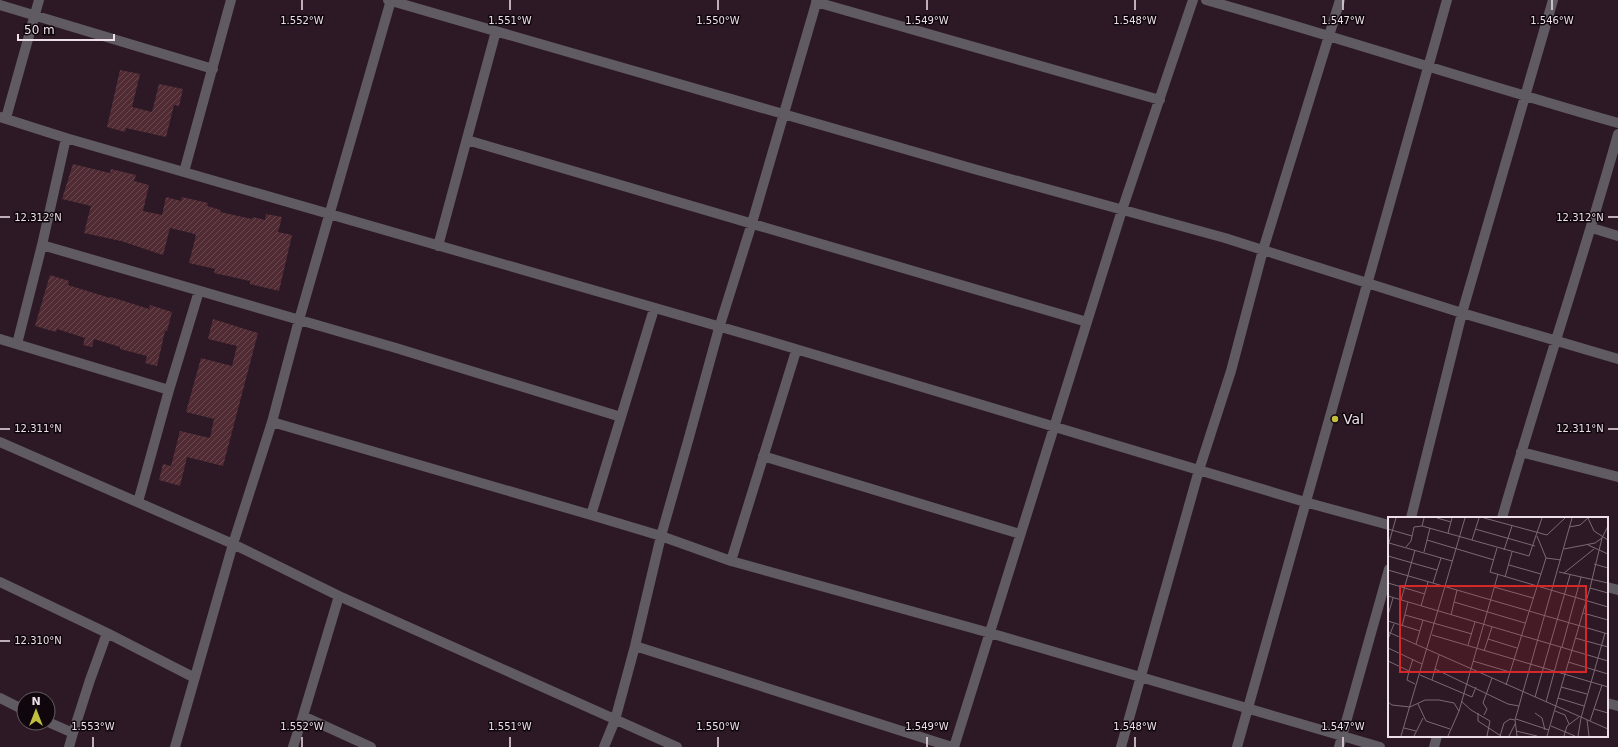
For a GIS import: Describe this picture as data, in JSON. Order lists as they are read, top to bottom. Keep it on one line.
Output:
{"places":["Val"],"scale_bar":"50 m","north":"top","coordinates":["1.552°W","1.551°W","1.550°W","1.549°W","1.548°W","1.547°W","1.546°W","12.312°N","12.311°N","12.310°N","1.553°W"]}
